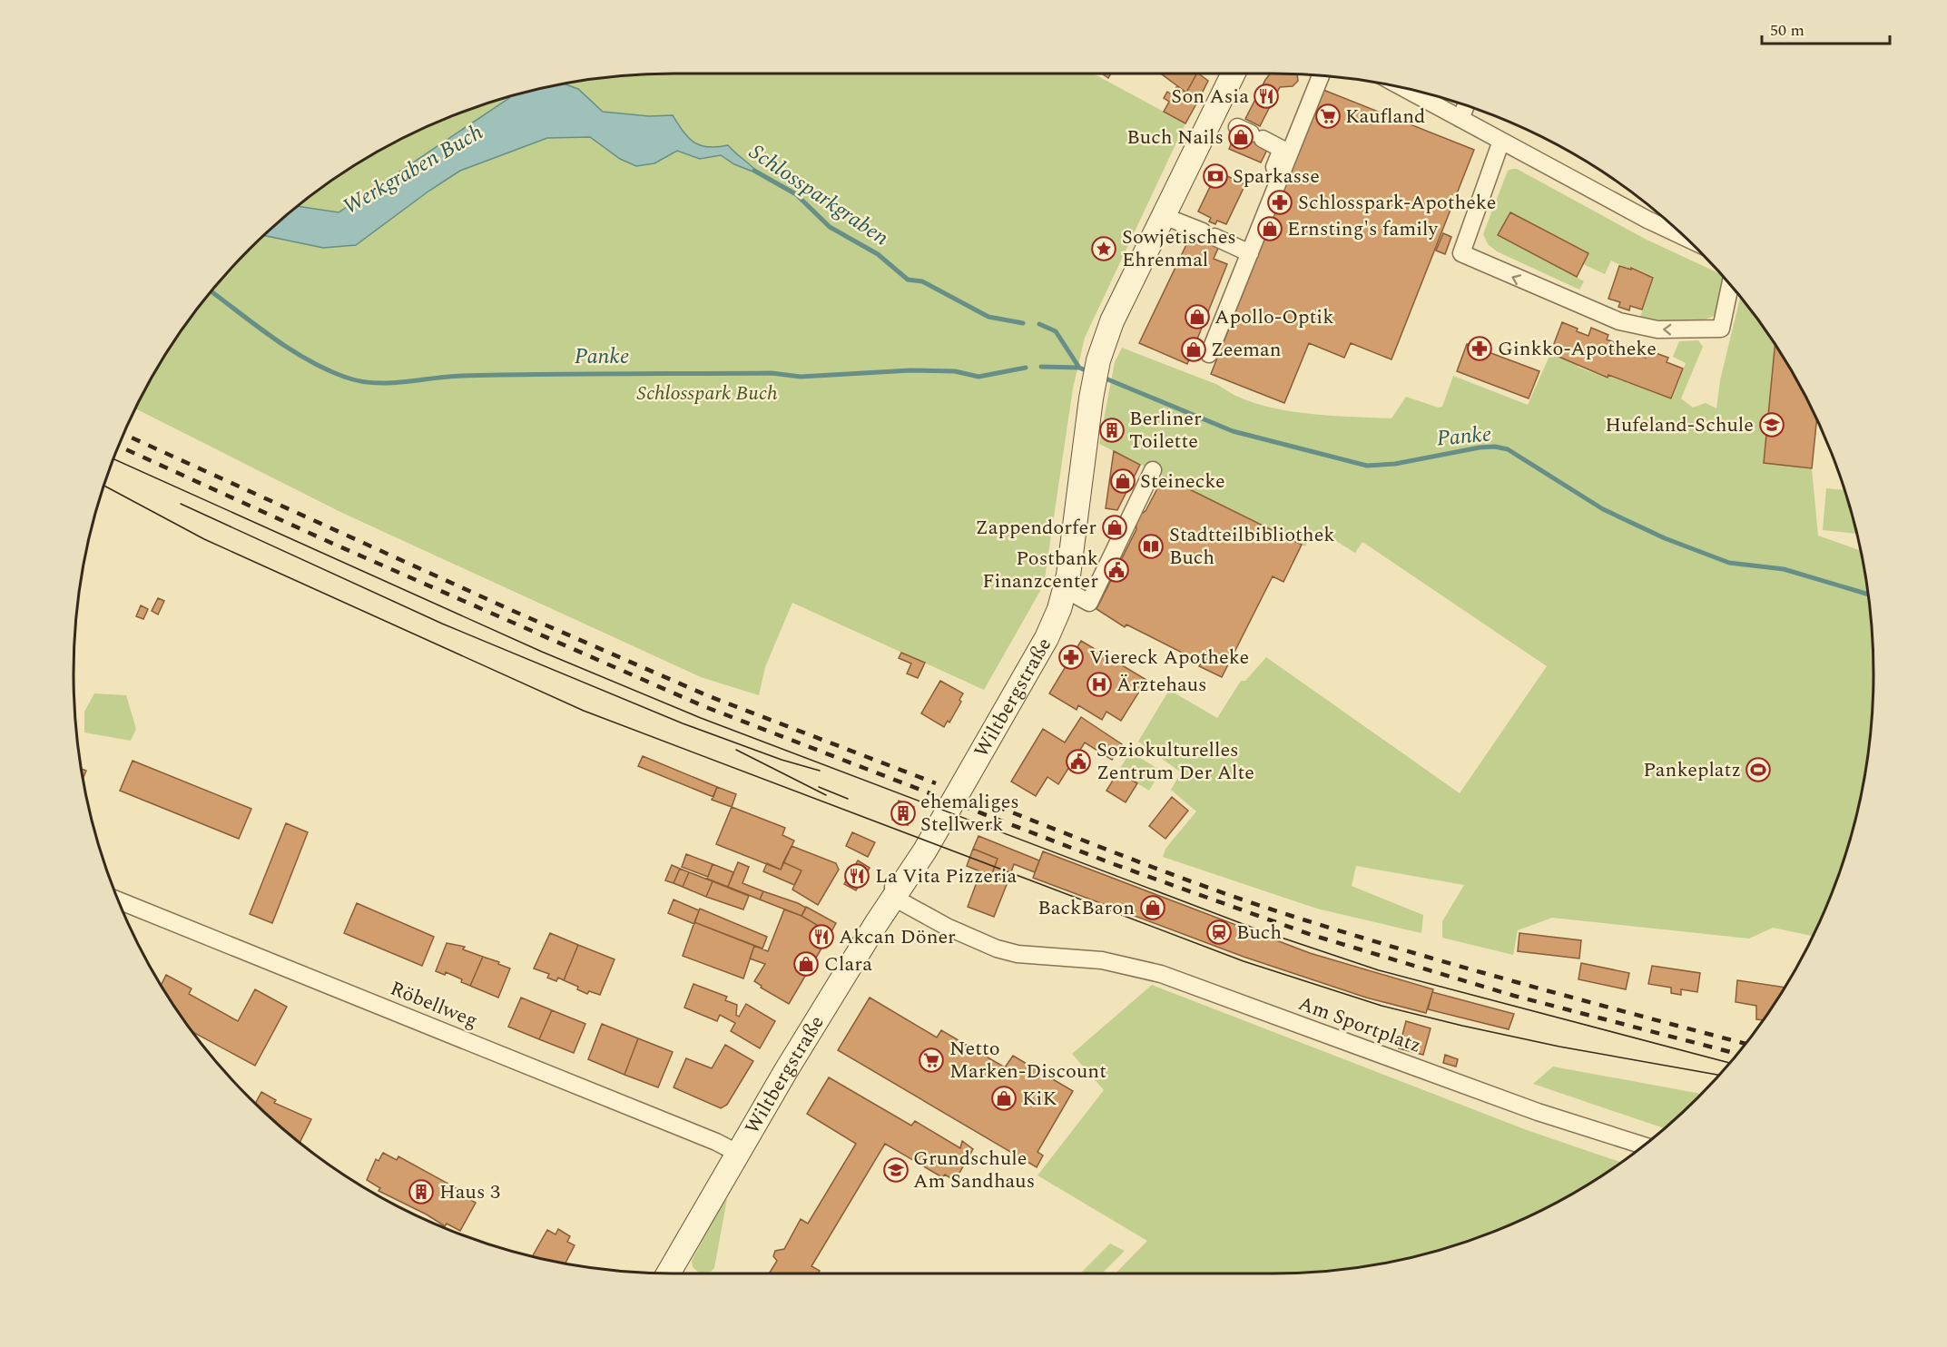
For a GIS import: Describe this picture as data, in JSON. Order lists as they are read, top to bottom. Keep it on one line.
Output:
{"streets":{"main road":["Wiltbergstraße"],"street":["Röbellweg","Am Sportplatz"]},"crossings":[["Wiltbergstraße","Röbellweg"],["Wiltbergstraße","Am Sportplatz"]],"water":["Werkgraben Buch","Schlossparkgraben","Panke"],"parks":["Schlosspark Buch"],"places":{"restaurant":["Son Asia","La Vita Pizzeria","Akcan Döner"],"supermarket":["Kaufland","Netto Marken-Discount"],"shop":["Buch Nails","Ernsting's family","Apollo-Optik","Zeeman","Steinecke","Zappendorfer","BackBaron","Clara","KiK"],"bank":["Sparkasse"],"pharmacy":["Schlosspark-Apotheke","Ginkko-Apotheke","Viereck Apotheke"],"place":["Sowjetisches Ehrenmal"],"school or university":["Hufeland-Schule","Grundschule Am Sandhaus"],"building":["Berliner Toilette","ehemaliges Stellwerk","Haus 3"],"library":["Stadtteilbibliothek Buch"],"public building":["Postbank Finanzcenter","Soziokulturelles Zentrum Der Alte"],"hospital":["Ärztehaus"],"sports":["Pankeplatz"],"station":["Buch"]},"scale_bar":"50 m"}
